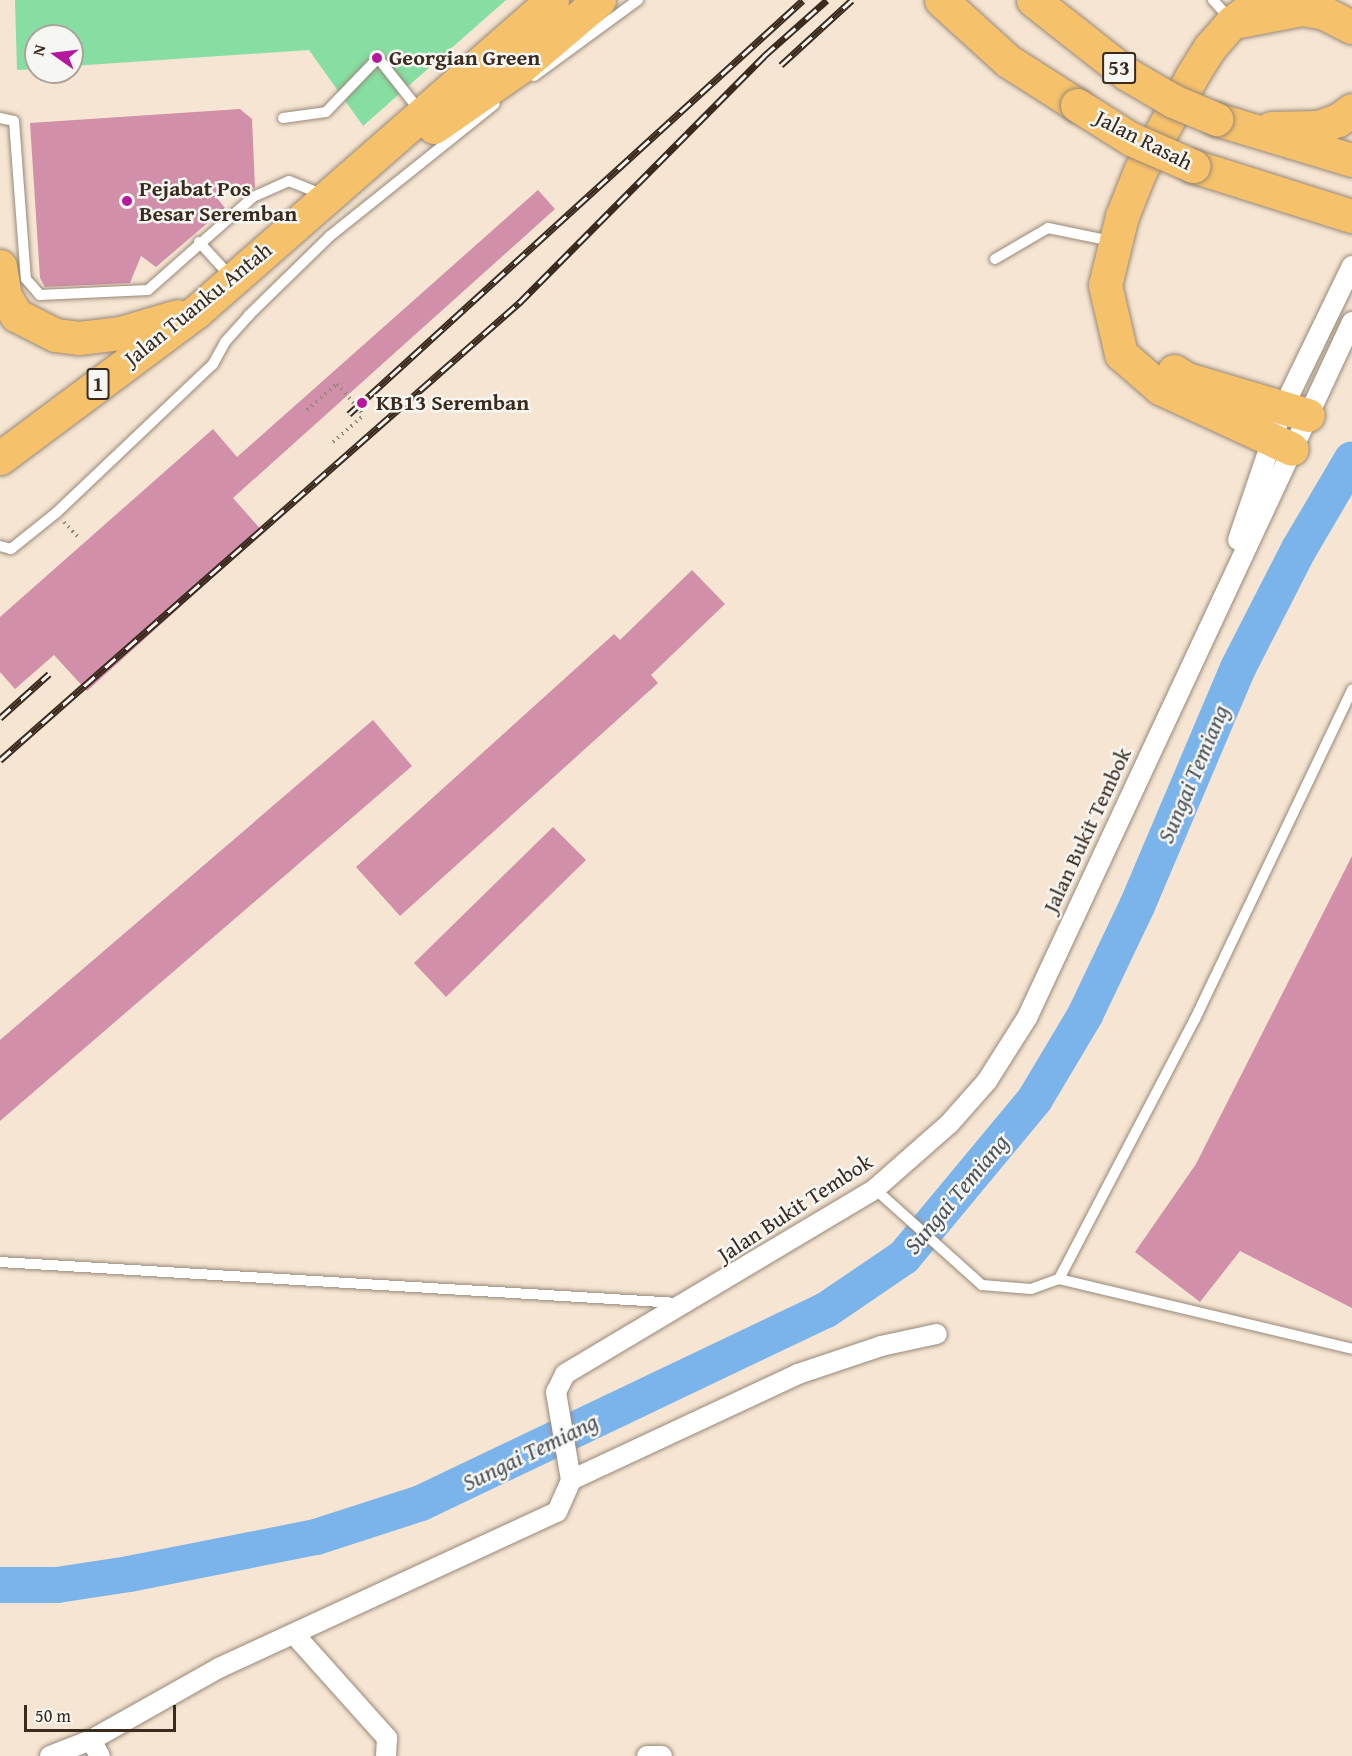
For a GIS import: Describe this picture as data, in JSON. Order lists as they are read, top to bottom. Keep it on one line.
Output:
{"streets":{"highway":["53","Jalan Rasah","Jalan Tuanku Antah","1"],"street":["Jalan Bukit Tembok"]},"crossings":[["Jalan Tuanku Antah","1"]],"water":["Sungai Temiang"],"places":["Georgian Green","Pejabat Pos Besar Seremban","KB13 Seremban"],"scale_bar":"50 m","north":"left"}
